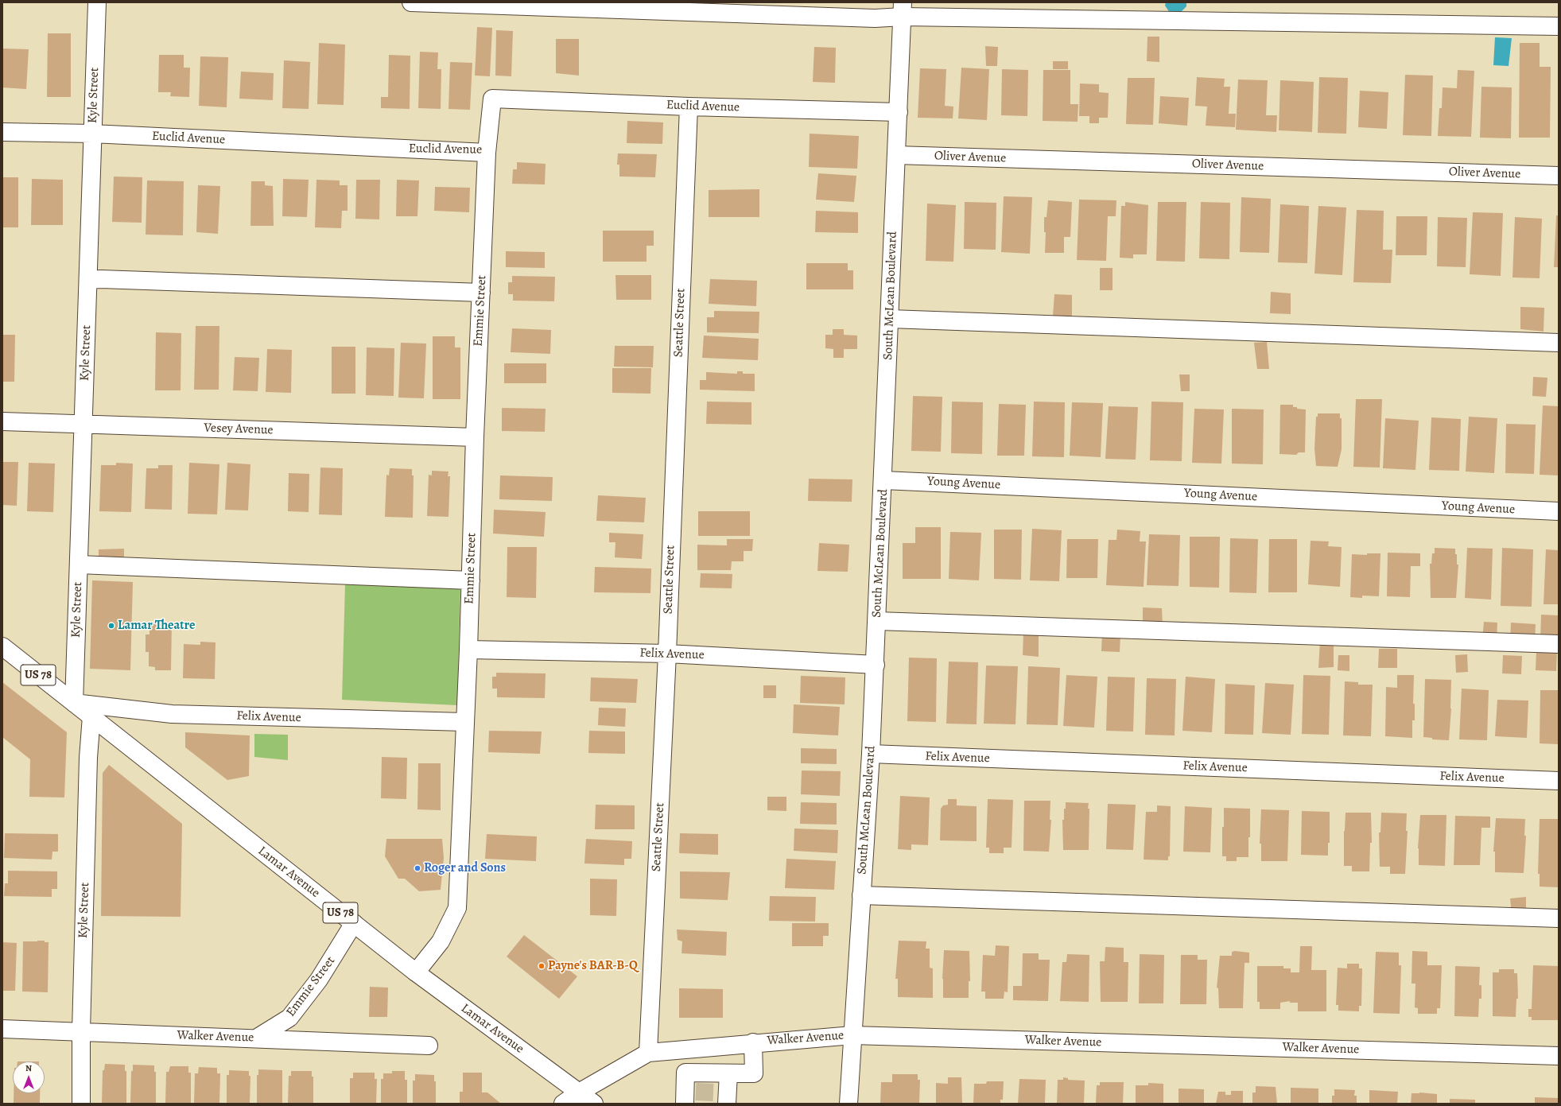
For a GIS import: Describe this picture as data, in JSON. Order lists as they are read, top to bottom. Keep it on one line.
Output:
{"streets":{"street":["Kyle Street","Euclid Avenue","Oliver Avenue","South McLean Boulevard","Emmie Street","Seattle Street","Vesey Avenue","Young Avenue","Felix Avenue","US 78","Lamar Avenue","Walker Avenue"]},"crossings":[["Kyle Street","Euclid Avenue"],["Kyle Street","Vesey Avenue"],["Kyle Street","Felix Avenue"],["Kyle Street","Lamar Avenue"],["Kyle Street","Walker Avenue"],["Euclid Avenue","South McLean Boulevard"],["Euclid Avenue","Emmie Street"],["Euclid Avenue","Seattle Street"],["Oliver Avenue","South McLean Boulevard"],["South McLean Boulevard","Young Avenue"],["South McLean Boulevard","Felix Avenue"],["South McLean Boulevard","Walker Avenue"],["Emmie Street","Vesey Avenue"],["Emmie Street","Felix Avenue"],["Emmie Street","Lamar Avenue"],["Emmie Street","Walker Avenue"],["Seattle Street","Felix Avenue"],["Seattle Street","Walker Avenue"],["Felix Avenue","Lamar Avenue"],["Lamar Avenue","Walker Avenue"]],"places":["Lamar Theatre","Roger and Sons","Payne's BAR-B-Q"],"north":"top"}
